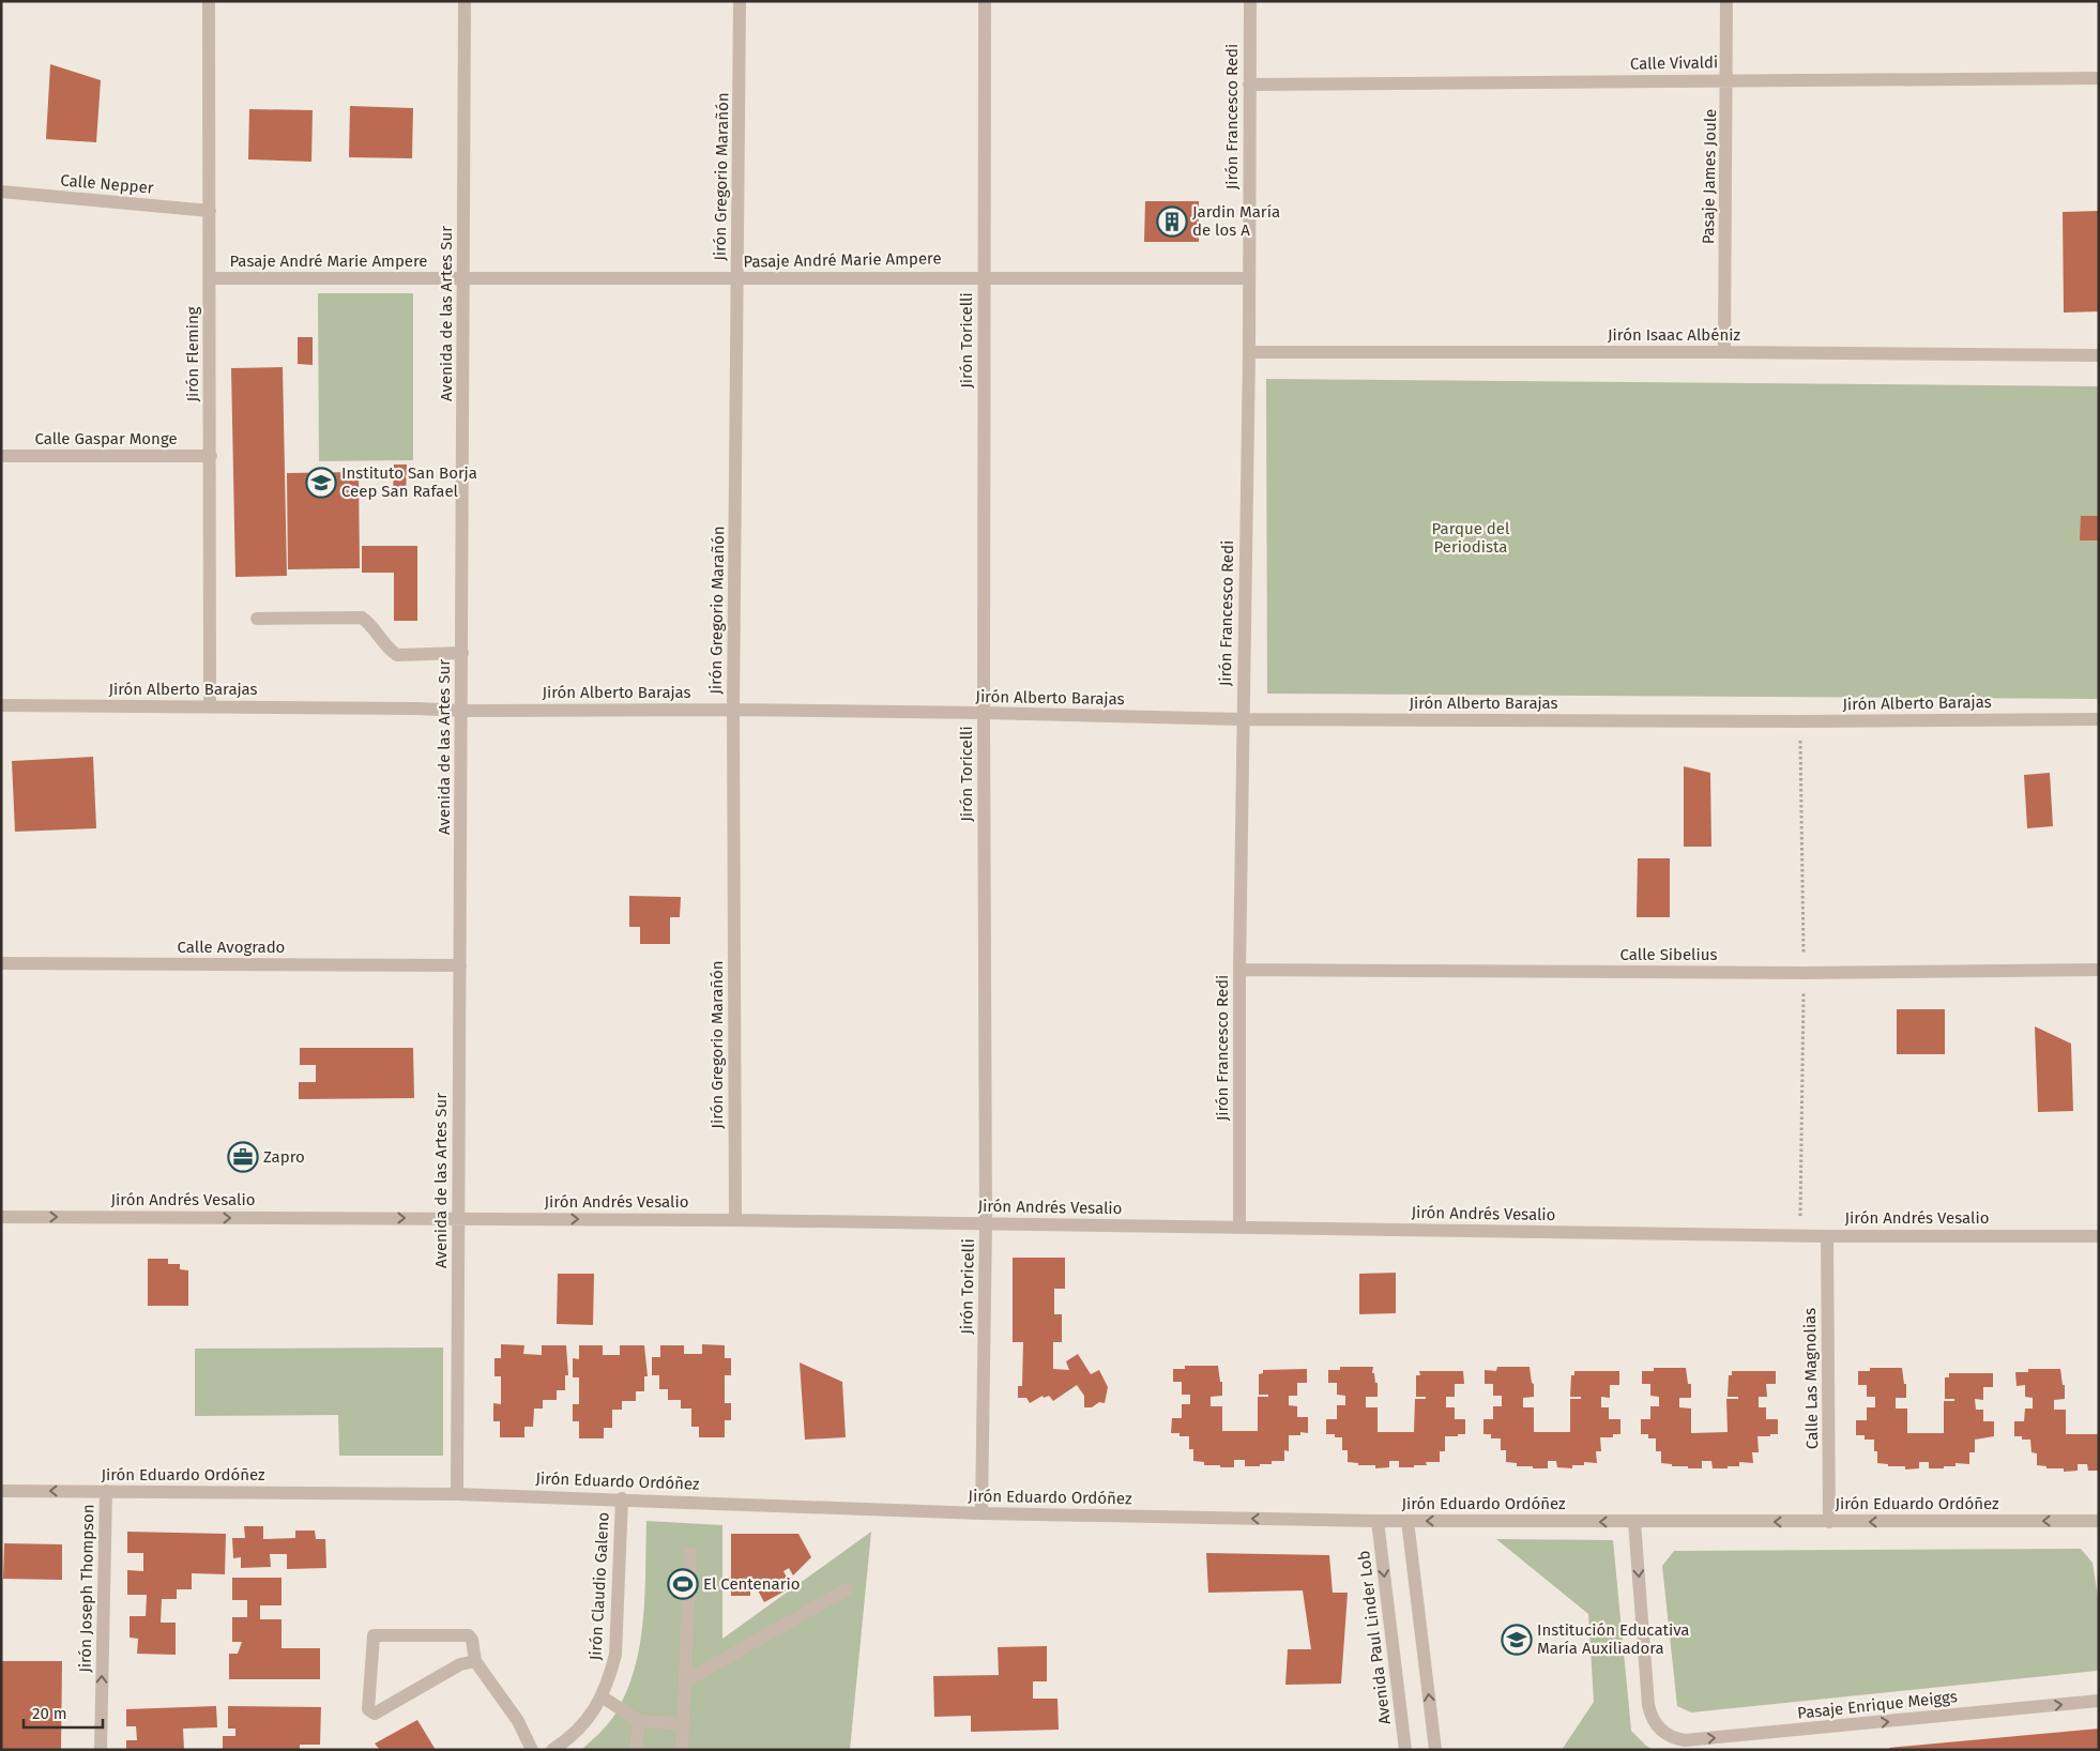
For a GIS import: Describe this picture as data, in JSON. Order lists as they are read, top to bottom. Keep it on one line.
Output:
{"streets":{"street":["Calle Vivaldi","Jirón Francesco Redi","Jirón Gregorio Marañón","Pasaje James Joule","Calle Nepper","Pasaje André Marie Ampere","Avenida de las Artes Sur","Jirón Isaac Albéniz","Jirón Toricelli","Jirón Fleming","Calle Gaspar Monge","Jirón Alberto Barajas","Calle Avogrado","Calle Sibelius","Jirón Andrés Vesalio","Calle Las Magnolias","Jirón Eduardo Ordóñez","Jirón Claudio Galeno","Jirón Joseph Thompson","Avenida Paul Linder Lob","Pasaje Enrique Meiggs"]},"crossings":[["Calle Vivaldi","Jirón Francesco Redi"],["Calle Vivaldi","Pasaje James Joule"],["Jirón Francesco Redi","Pasaje André Marie Ampere"],["Jirón Francesco Redi","Jirón Isaac Albéniz"],["Jirón Francesco Redi","Jirón Alberto Barajas"],["Jirón Francesco Redi","Calle Sibelius"],["Jirón Francesco Redi","Jirón Andrés Vesalio"],["Jirón Gregorio Marañón","Pasaje André Marie Ampere"],["Jirón Gregorio Marañón","Jirón Alberto Barajas"],["Jirón Gregorio Marañón","Jirón Andrés Vesalio"],["Pasaje James Joule","Jirón Isaac Albéniz"],["Calle Nepper","Jirón Fleming"],["Pasaje André Marie Ampere","Avenida de las Artes Sur"],["Pasaje André Marie Ampere","Jirón Toricelli"],["Pasaje André Marie Ampere","Jirón Fleming"],["Avenida de las Artes Sur","Jirón Alberto Barajas"],["Avenida de las Artes Sur","Calle Avogrado"],["Avenida de las Artes Sur","Jirón Andrés Vesalio"],["Avenida de las Artes Sur","Jirón Eduardo Ordóñez"],["Jirón Toricelli","Jirón Alberto Barajas"],["Jirón Toricelli","Jirón Andrés Vesalio"],["Jirón Toricelli","Jirón Eduardo Ordóñez"],["Jirón Fleming","Calle Gaspar Monge"],["Jirón Fleming","Jirón Alberto Barajas"],["Jirón Andrés Vesalio","Calle Las Magnolias"],["Calle Las Magnolias","Jirón Eduardo Ordóñez"],["Jirón Eduardo Ordóñez","Jirón Claudio Galeno"],["Jirón Eduardo Ordóñez","Jirón Joseph Thompson"],["Jirón Eduardo Ordóñez","Avenida Paul Linder Lob"],["Jirón Eduardo Ordóñez","Pasaje Enrique Meiggs"]],"one_way":["Jirón Eduardo Ordóñez","Jirón Joseph Thompson"],"parks":["Parque del Periodista"],"places":{"building":["Jardin María de los A"],"school or university":["Instituto San Borja Ceep San Rafael","Institución Educativa María Auxiliadora"],"office":["Zapro"],"sports":["El Centenario"]},"scale_bar":"20 m"}
